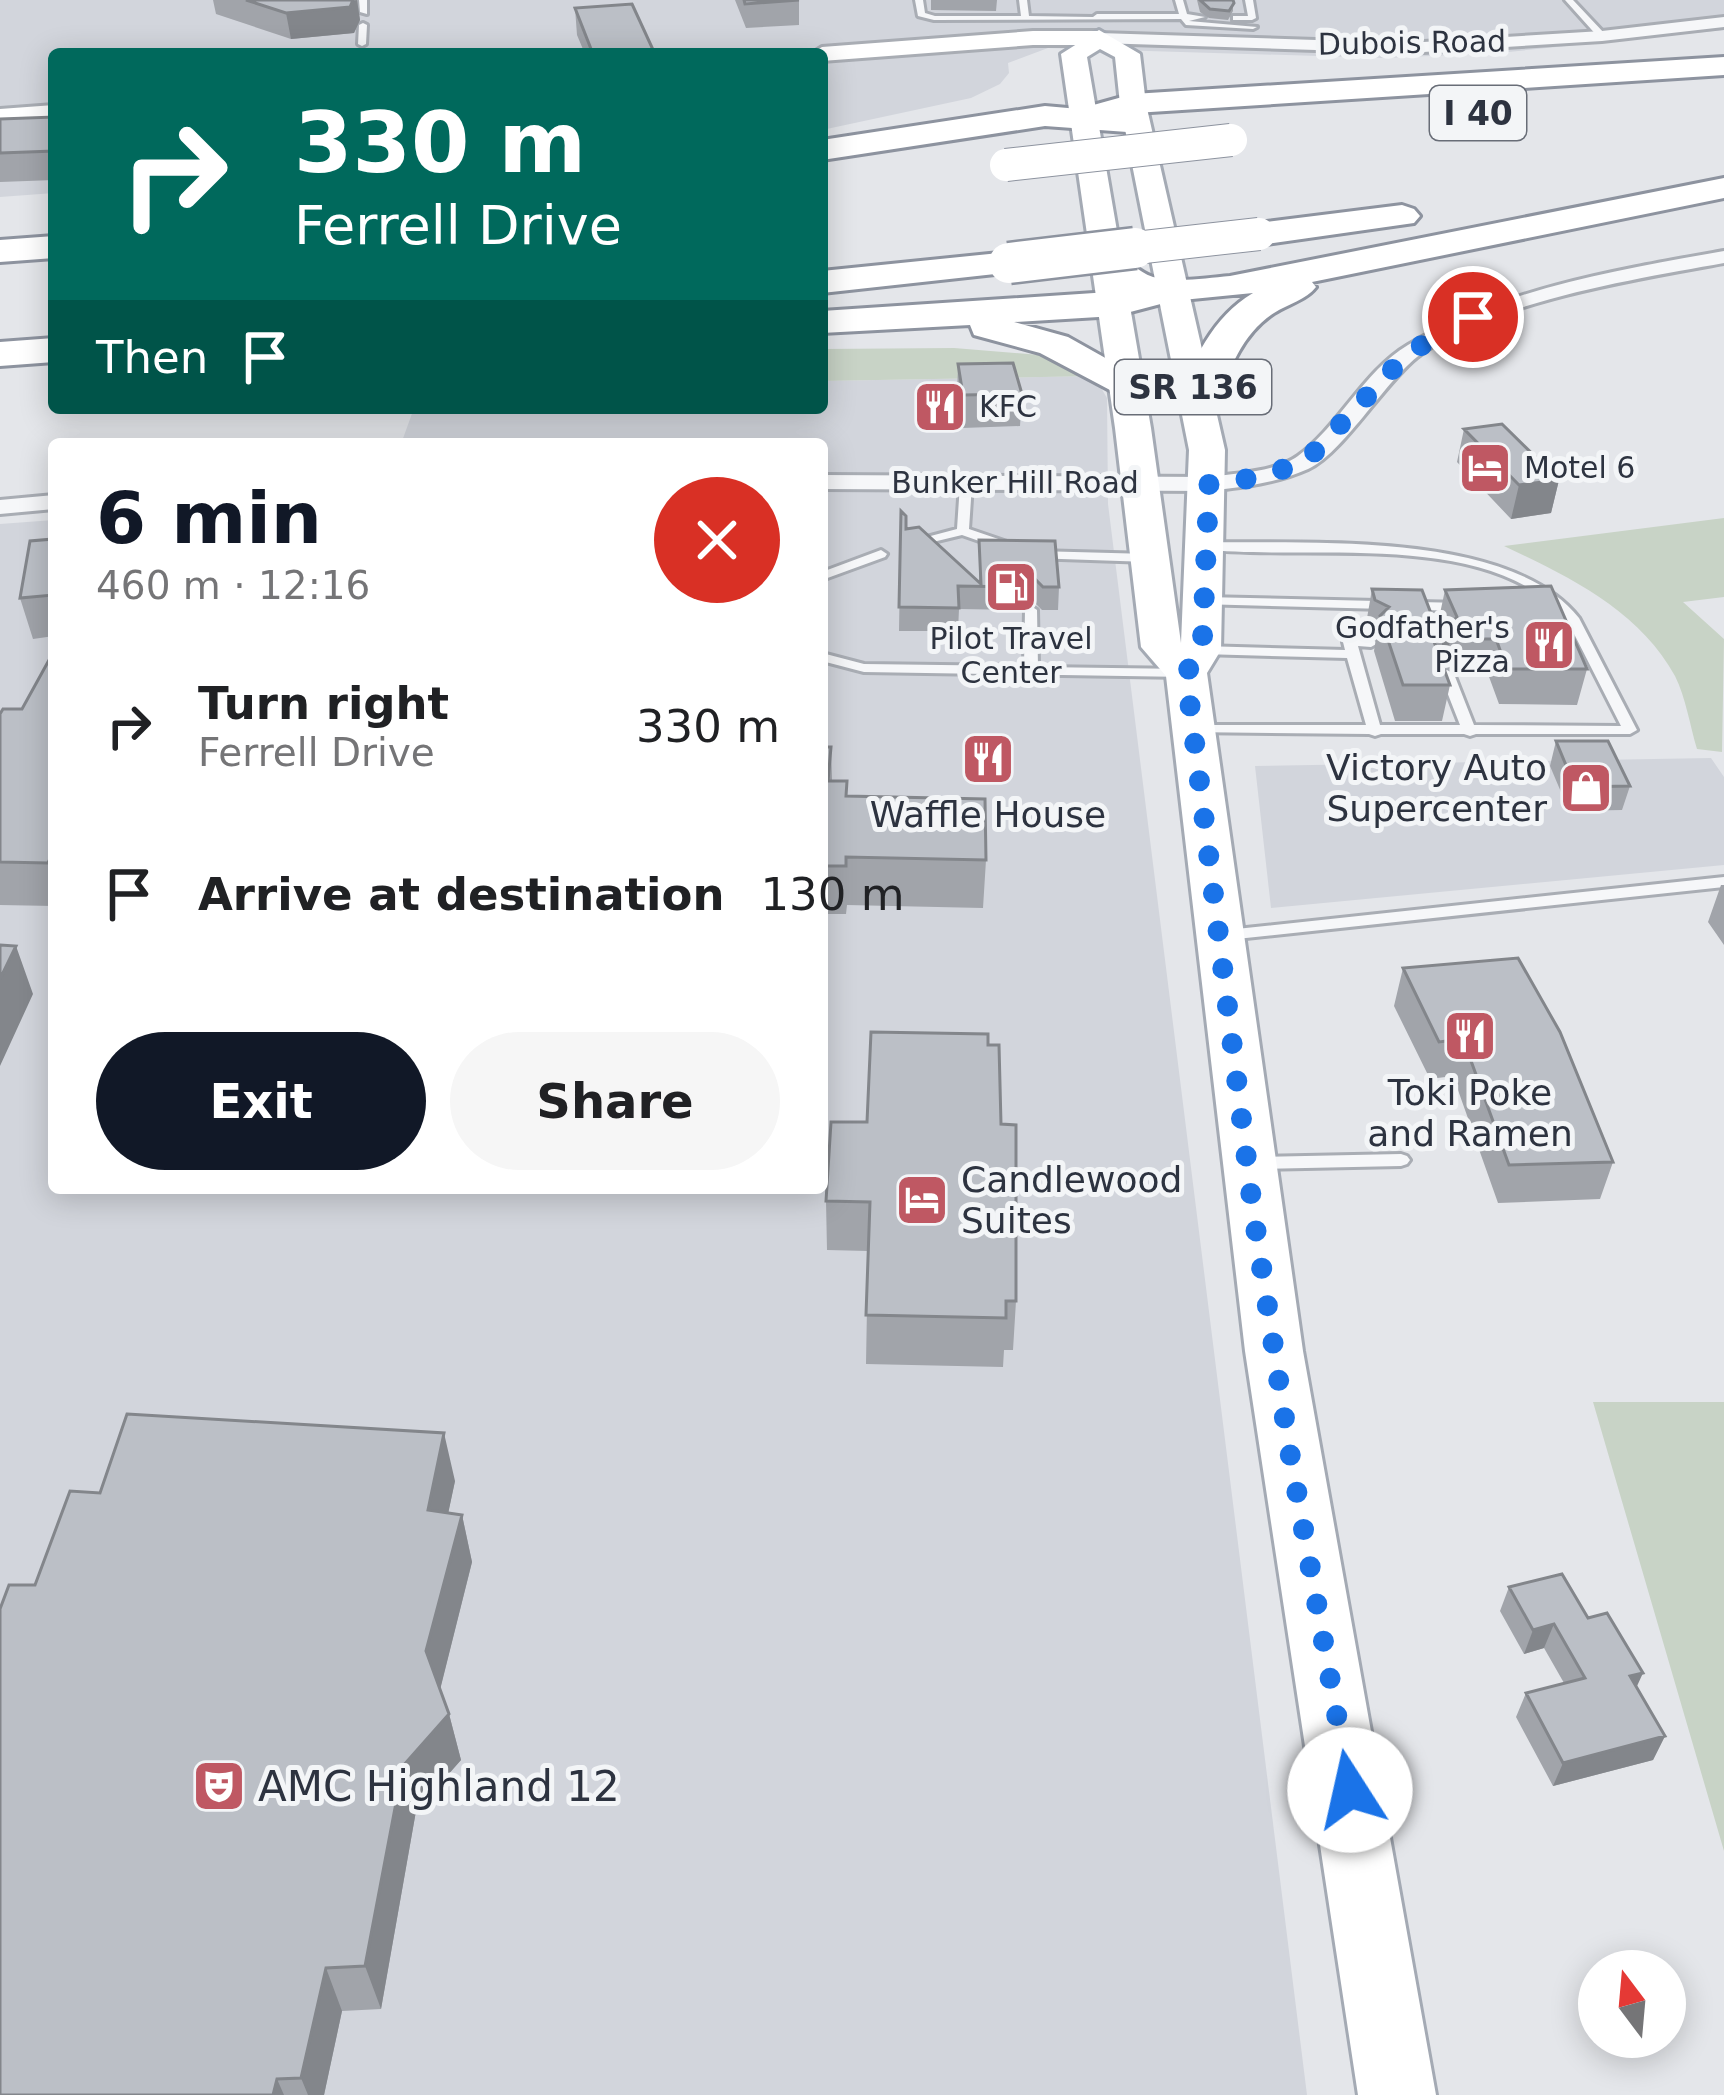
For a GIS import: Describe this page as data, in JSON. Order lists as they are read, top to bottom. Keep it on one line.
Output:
{"streets":{"highway":["I 40"],"main road":["SR 136"],"street":["Dubois Road","Bunker Hill Road"]},"crossings":[["Dubois Road","SR 136"],["SR 136","Bunker Hill Road"]],"places":{"restaurant":["KFC","Godfather's Pizza","Waffle House","Toki Poke and Ramen"],"hotel":["Motel 6","Candlewood Suites"],"fuel station":["Pilot Travel Center"],"shop":["Victory Auto Supercenter"],"theatre":["AMC Highland 12"]},"north":"top","page":{"turn":["330 m","Ferrell Drive"],"then":"Then","heading":["6 min","460 m · 12:16"],"list":[{"name":"Turn right","note":"Ferrell Drive","value":"330 m"},{"name":"Arrive at destination","value":"130 m"}],"buttons":["Exit","Share"]}}
